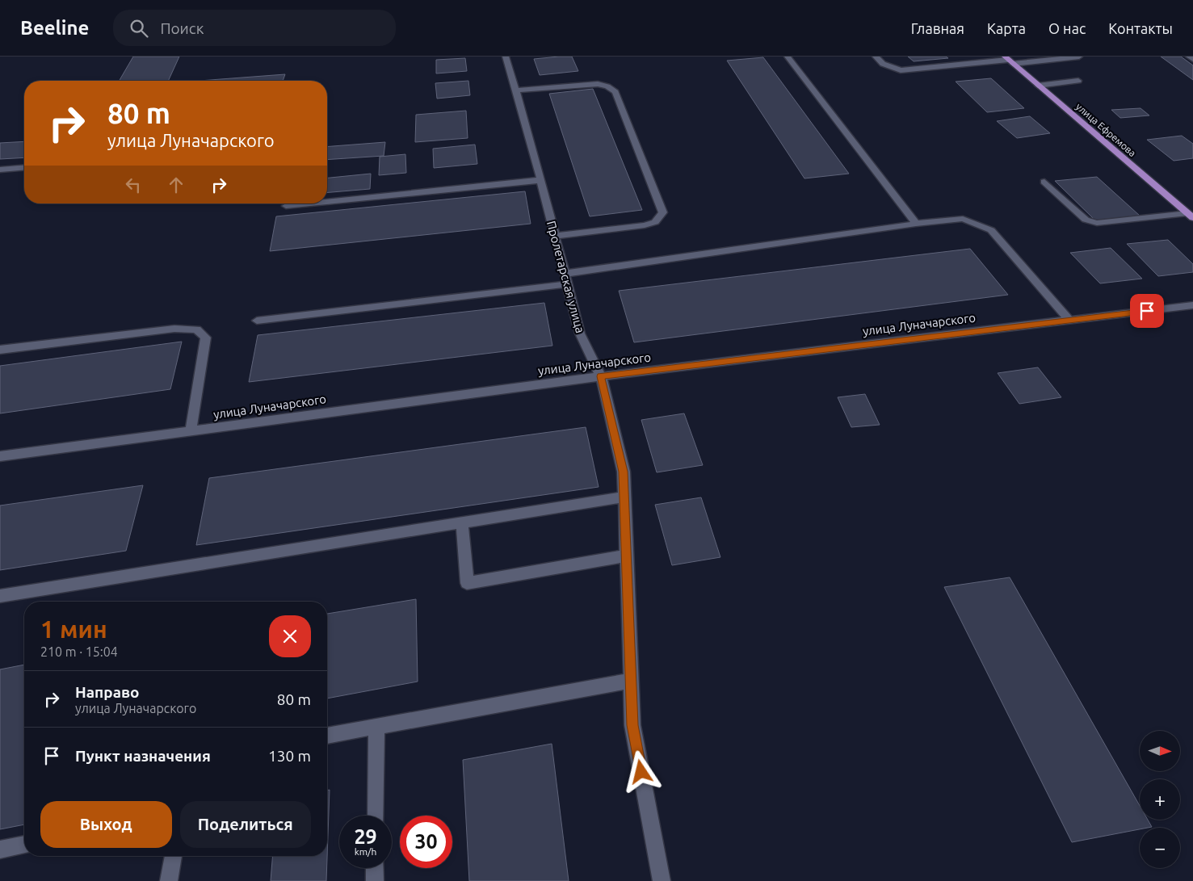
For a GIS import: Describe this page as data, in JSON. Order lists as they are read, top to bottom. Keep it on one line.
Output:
{"streets":{"main road":["улица Ефремова"],"street":["Пролетарская улица","улица Луначарского"]},"crossings":[["Пролетарская улица","улица Луначарского"]],"north":"right","page":{"header":"Beeline","search":"Поиск","nav":["Главная","Карта","О нас","Контакты"],"turn":["80 m","улица Луначарского"],"heading":["1 мин","210 m · 15:04"],"list":[{"name":"Направо","note":"улица Луначарского","value":"80 m"},{"name":"Пункт назначения","value":"130 m"}],"map_buttons":["+","−"],"buttons":["Выход","Поделиться"],"speed":"29 km/h","limit":"30"}}
